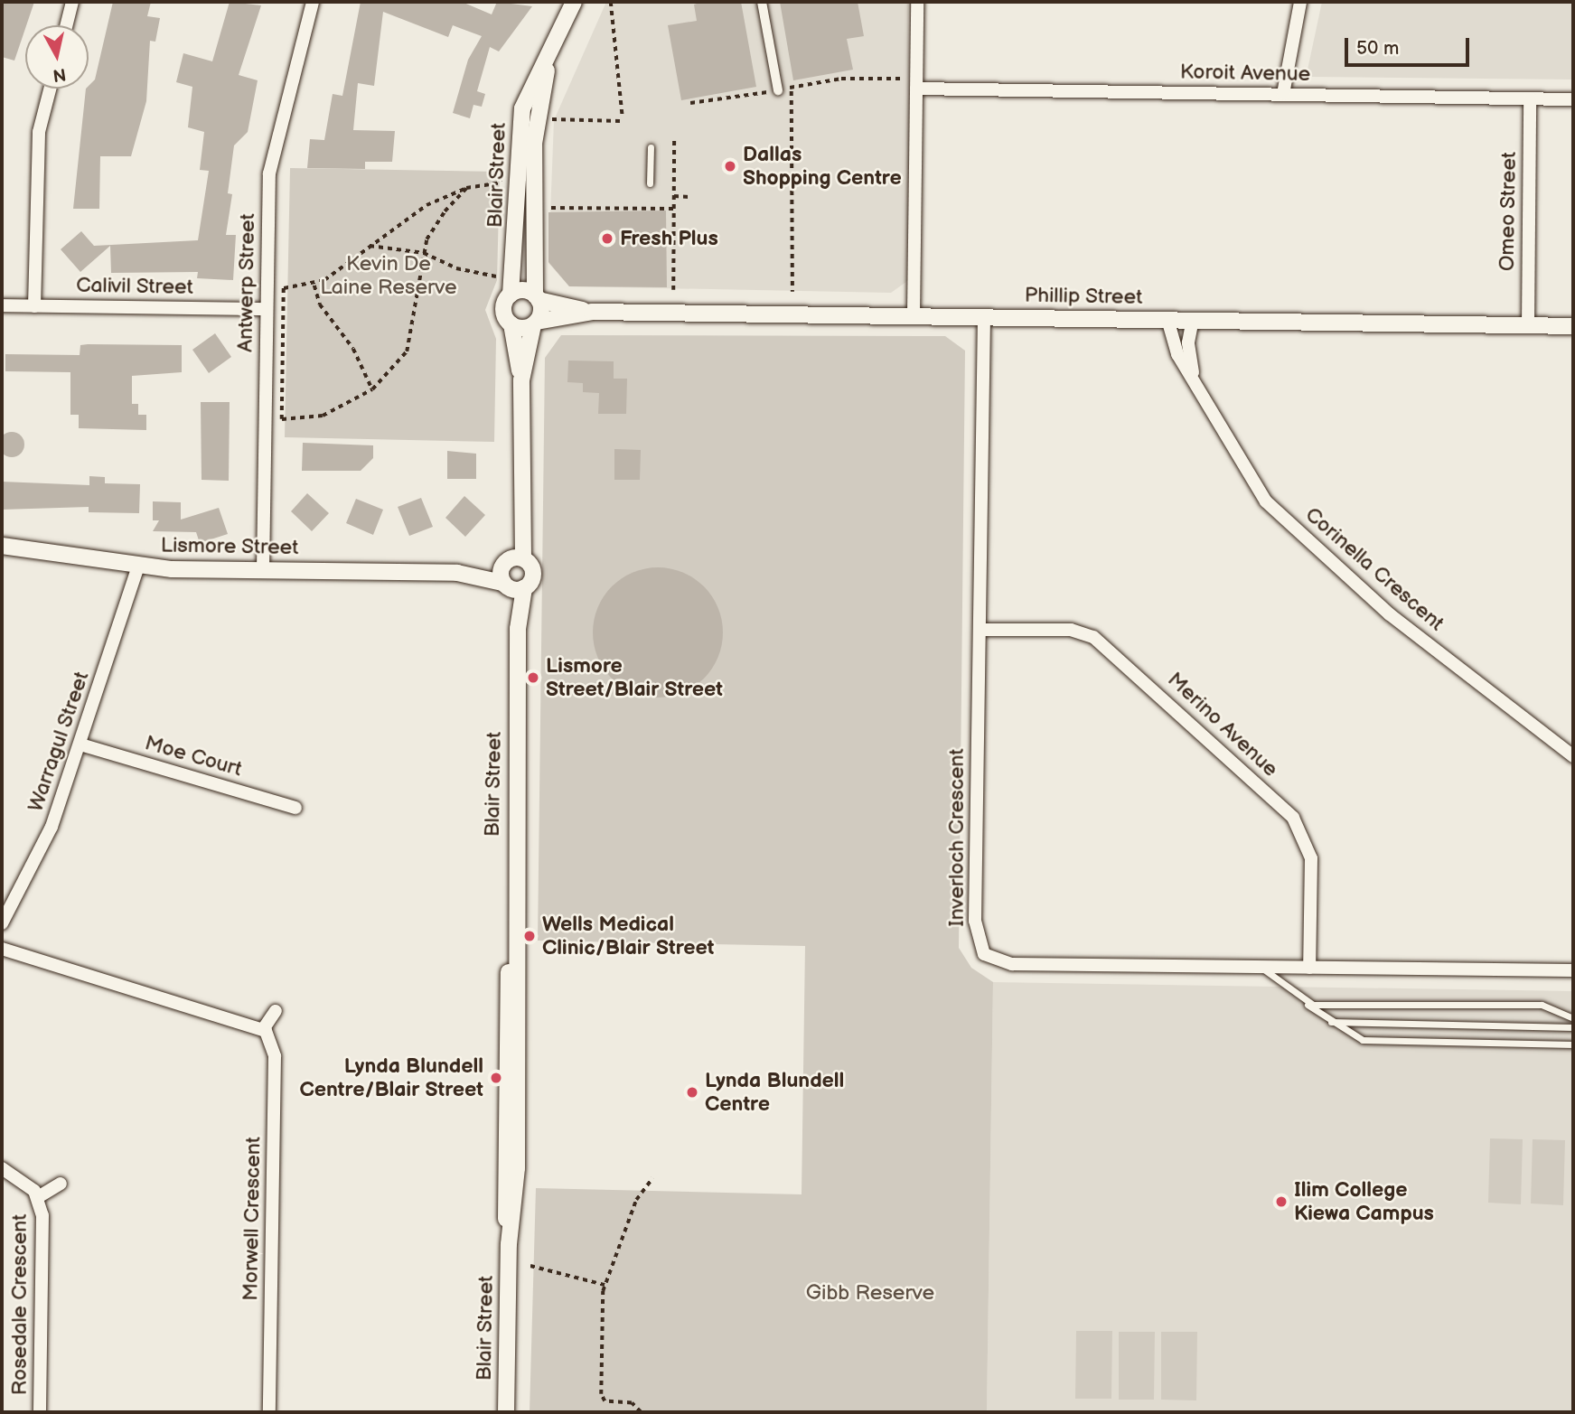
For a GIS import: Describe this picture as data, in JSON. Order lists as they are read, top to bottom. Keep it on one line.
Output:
{"streets":{"street":["Koroit Avenue","Blair Street","Omeo Street","Antwerp Street","Calivil Street","Phillip Street","Lismore Street","Corinella Crescent","Merino Avenue","Warragul Street","Moe Court","Inverloch Crescent","Morwell Crescent","Rosedale Crescent"]},"crossings":[["Koroit Avenue","Omeo Street"],["Blair Street","Phillip Street"],["Blair Street","Lismore Street"],["Omeo Street","Phillip Street"],["Antwerp Street","Calivil Street"],["Antwerp Street","Lismore Street"],["Phillip Street","Corinella Crescent"],["Phillip Street","Inverloch Crescent"],["Lismore Street","Warragul Street"],["Merino Avenue","Inverloch Crescent"],["Warragul Street","Moe Court"]],"parks":["Kevin De Laine Reserve","Gibb Reserve"],"places":["Dallas Shopping Centre","Fresh Plus","Lismore Street/Blair Street","Wells Medical Clinic/Blair Street","Lynda Blundell Centre/Blair Street","Lynda Blundell Centre","Ilim College Kiewa Campus"],"scale_bar":"50 m","north":"bottom"}
